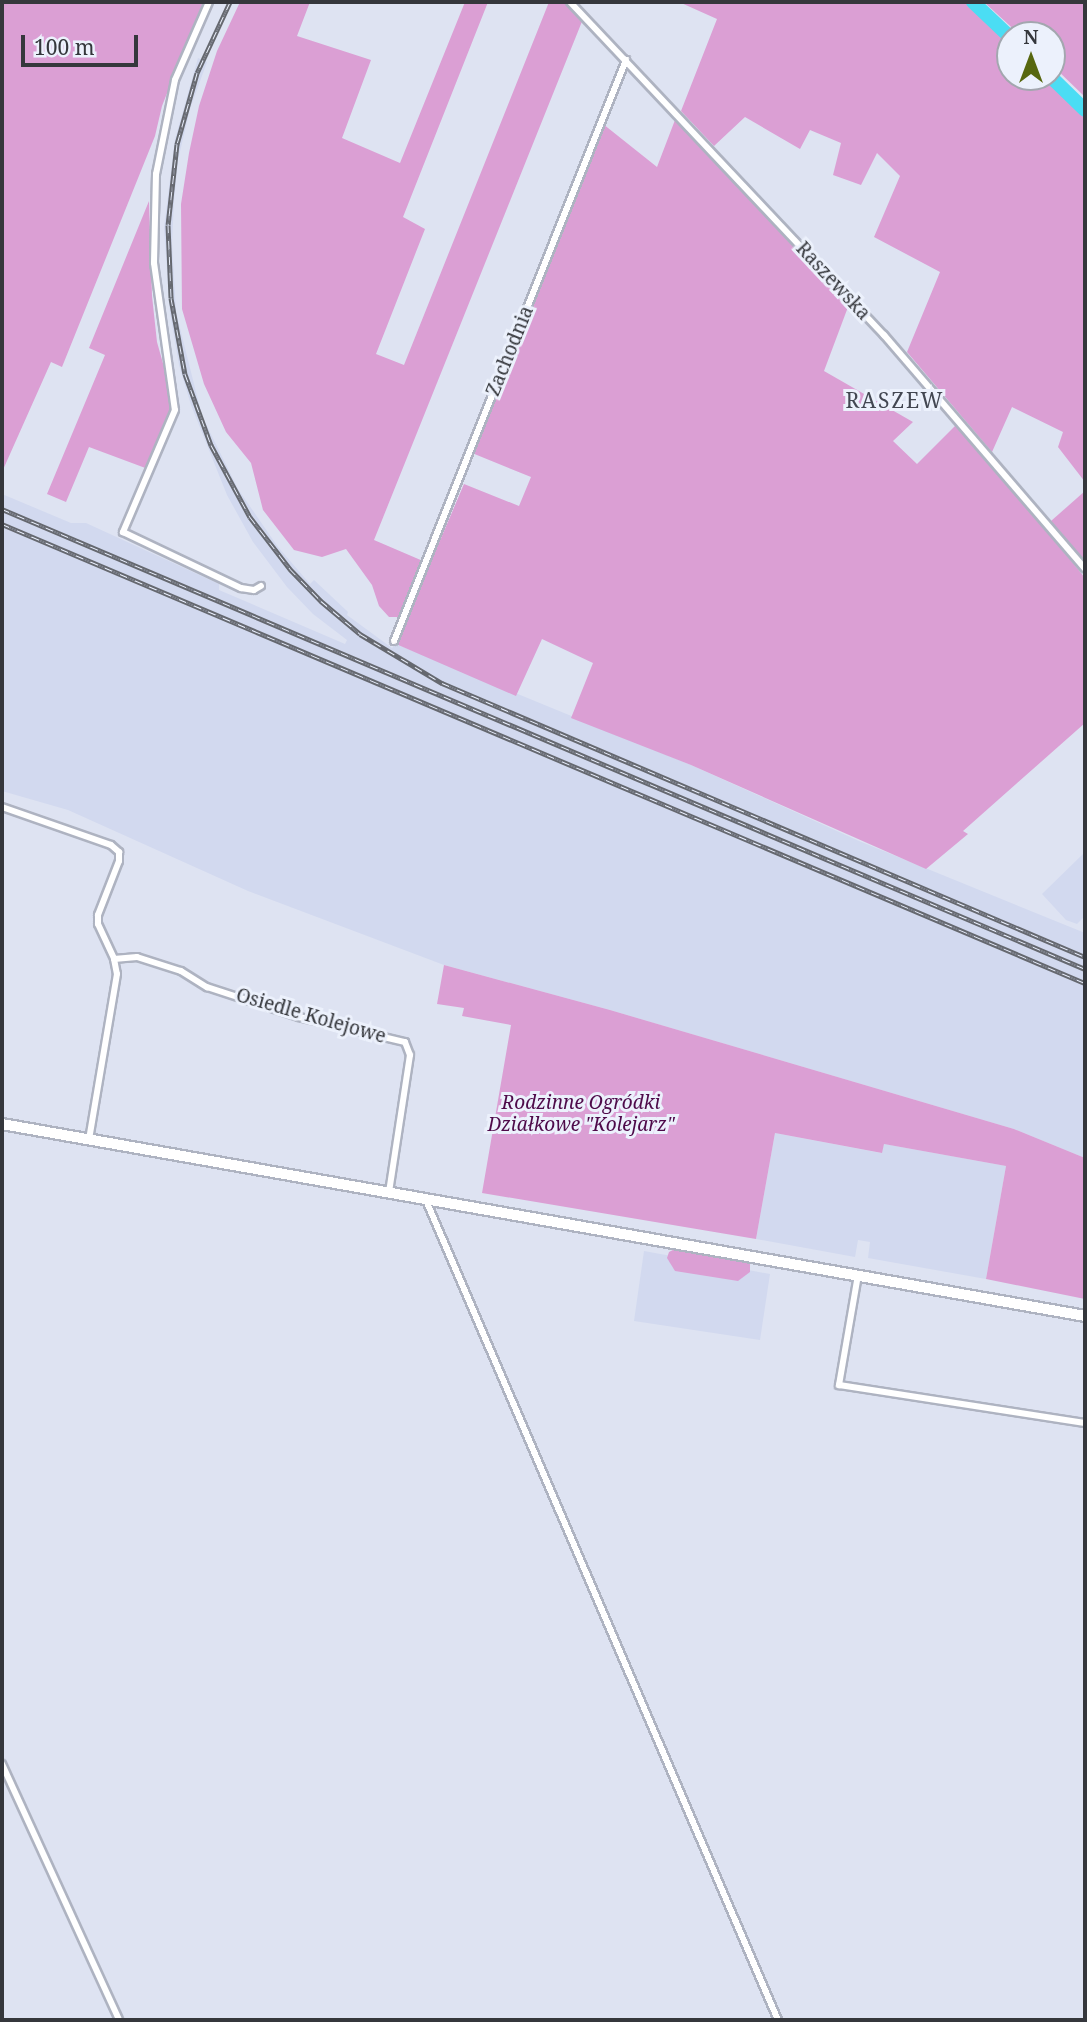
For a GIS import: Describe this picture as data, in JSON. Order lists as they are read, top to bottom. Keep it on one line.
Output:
{"streets":{"street":["Raszewska","Zachodnia","Osiedle Kolejowe"]},"crossings":[["Raszewska","Zachodnia"]],"districts":["RASZEW"],"parks":["Rodzinne Ogródki Działkowe \"Kolejarz\""],"scale_bar":"100 m","north":"top"}
